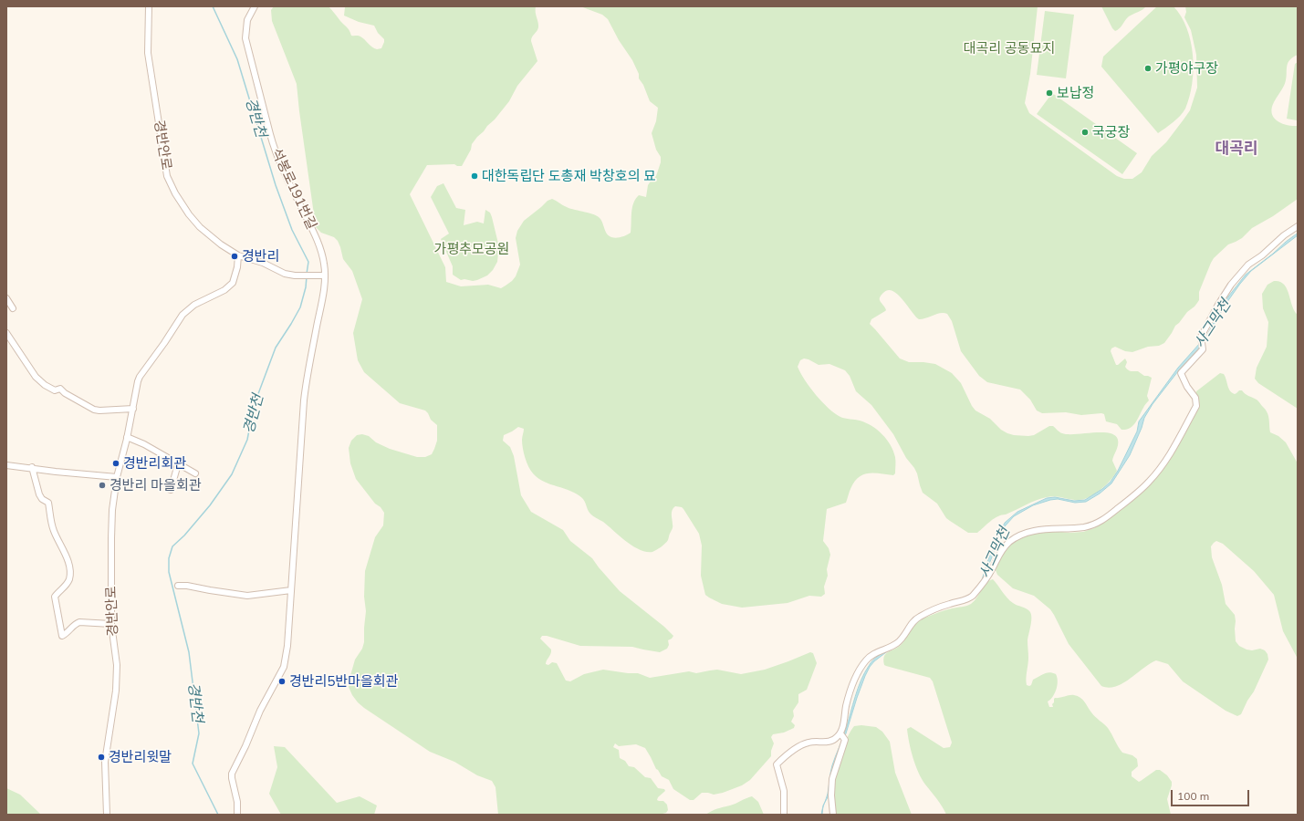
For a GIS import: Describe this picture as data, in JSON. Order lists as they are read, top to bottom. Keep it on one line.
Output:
{"streets":{"street":["경반안로","석봉로191번길"]},"crossings":[["경반안로","석봉로191번길"]],"districts":["대곡리"],"water":["경반천","사그막천"],"parks":["대곡리 공동묘지","가평추모공원"],"places":["가평야구장","보납정","국궁장","대한독립단 도총재 박창호의 묘","경반리","경반리회관","경반리 마을회관","경반리5반마을회관","경반리윗말"],"scale_bar":"100 m"}
